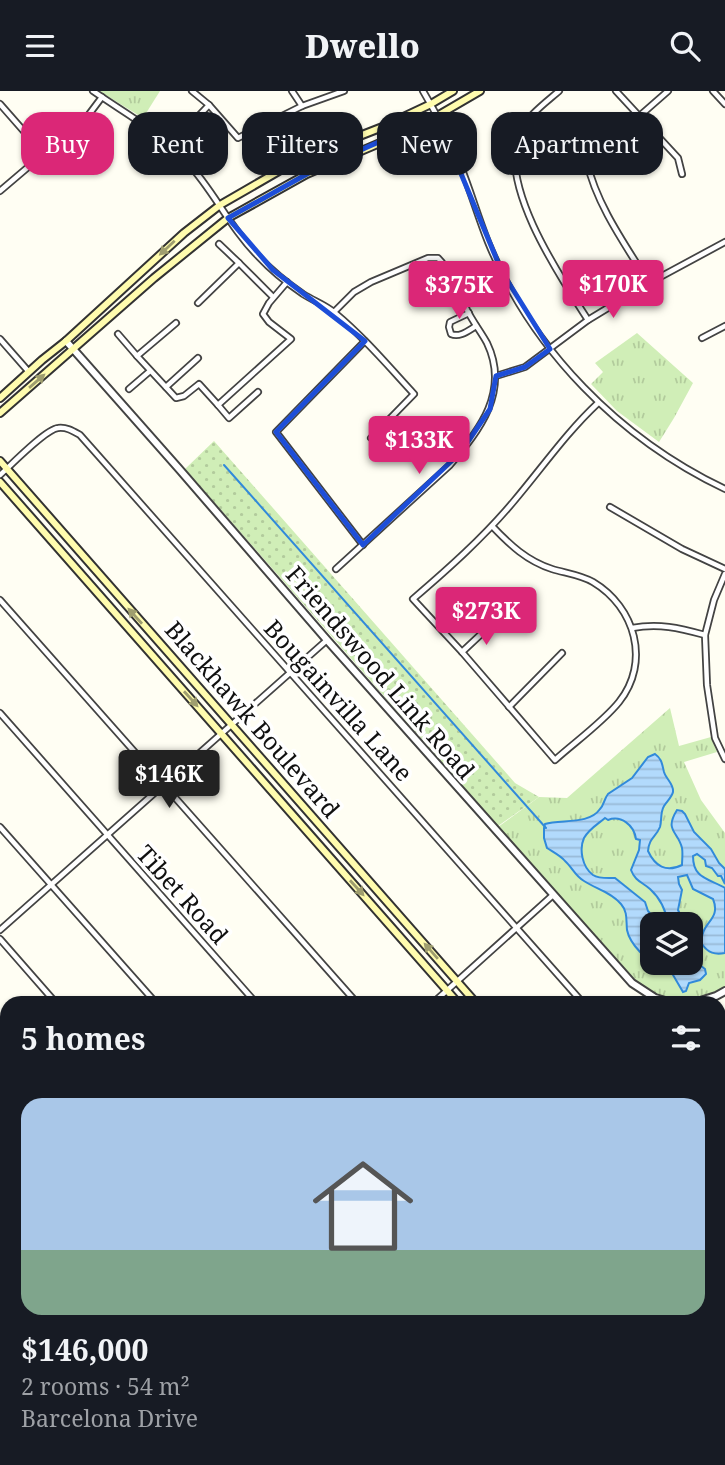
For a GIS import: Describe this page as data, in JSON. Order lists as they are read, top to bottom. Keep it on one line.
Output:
{"streets":{"main road":["Blackhawk Boulevard"],"street":["Friendswood Link Road","Bougainvilla Lane","Tibet Road"]},"crossings":[["Bougainvilla Lane","Blackhawk Boulevard"]],"page":{"header":"Dwello","chip":["Buy","Rent","Filters","New","Apartment"],"price":["$170K","$375K","$133K","$273K","$146K"],"heading":"5 homes","list":[{"name":"$146,000","note":"2 rooms · 54 m² · Barcelona Drive"}]}}
